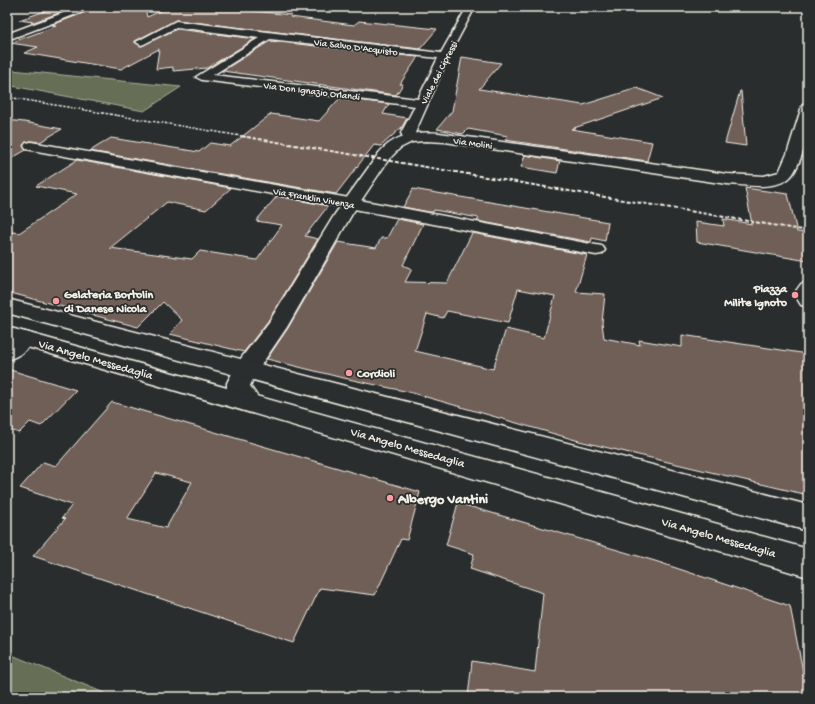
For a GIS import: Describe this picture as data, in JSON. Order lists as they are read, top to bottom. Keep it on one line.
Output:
{"streets":{"main road":["Via Molini","Via Angelo Messedaglia"],"street":["Via Salvo D'Acquisto","Viale dei Cipressi","Via Don Ignazio Orlandi","Via Franklin Vivenza"]},"crossings":[["Via Salvo D'Acquisto","Viale dei Cipressi"],["Via Salvo D'Acquisto","Via Don Ignazio Orlandi"],["Viale dei Cipressi","Via Don Ignazio Orlandi"],["Viale dei Cipressi","Via Molini"],["Via Molini","Via Franklin Vivenza"],["Via Molini","Via Angelo Messedaglia"]],"places":["Piazza Milite Ignoto","Gelateria Bortolin di Danese Nicola","Cordioli","Albergo Vantini"]}
